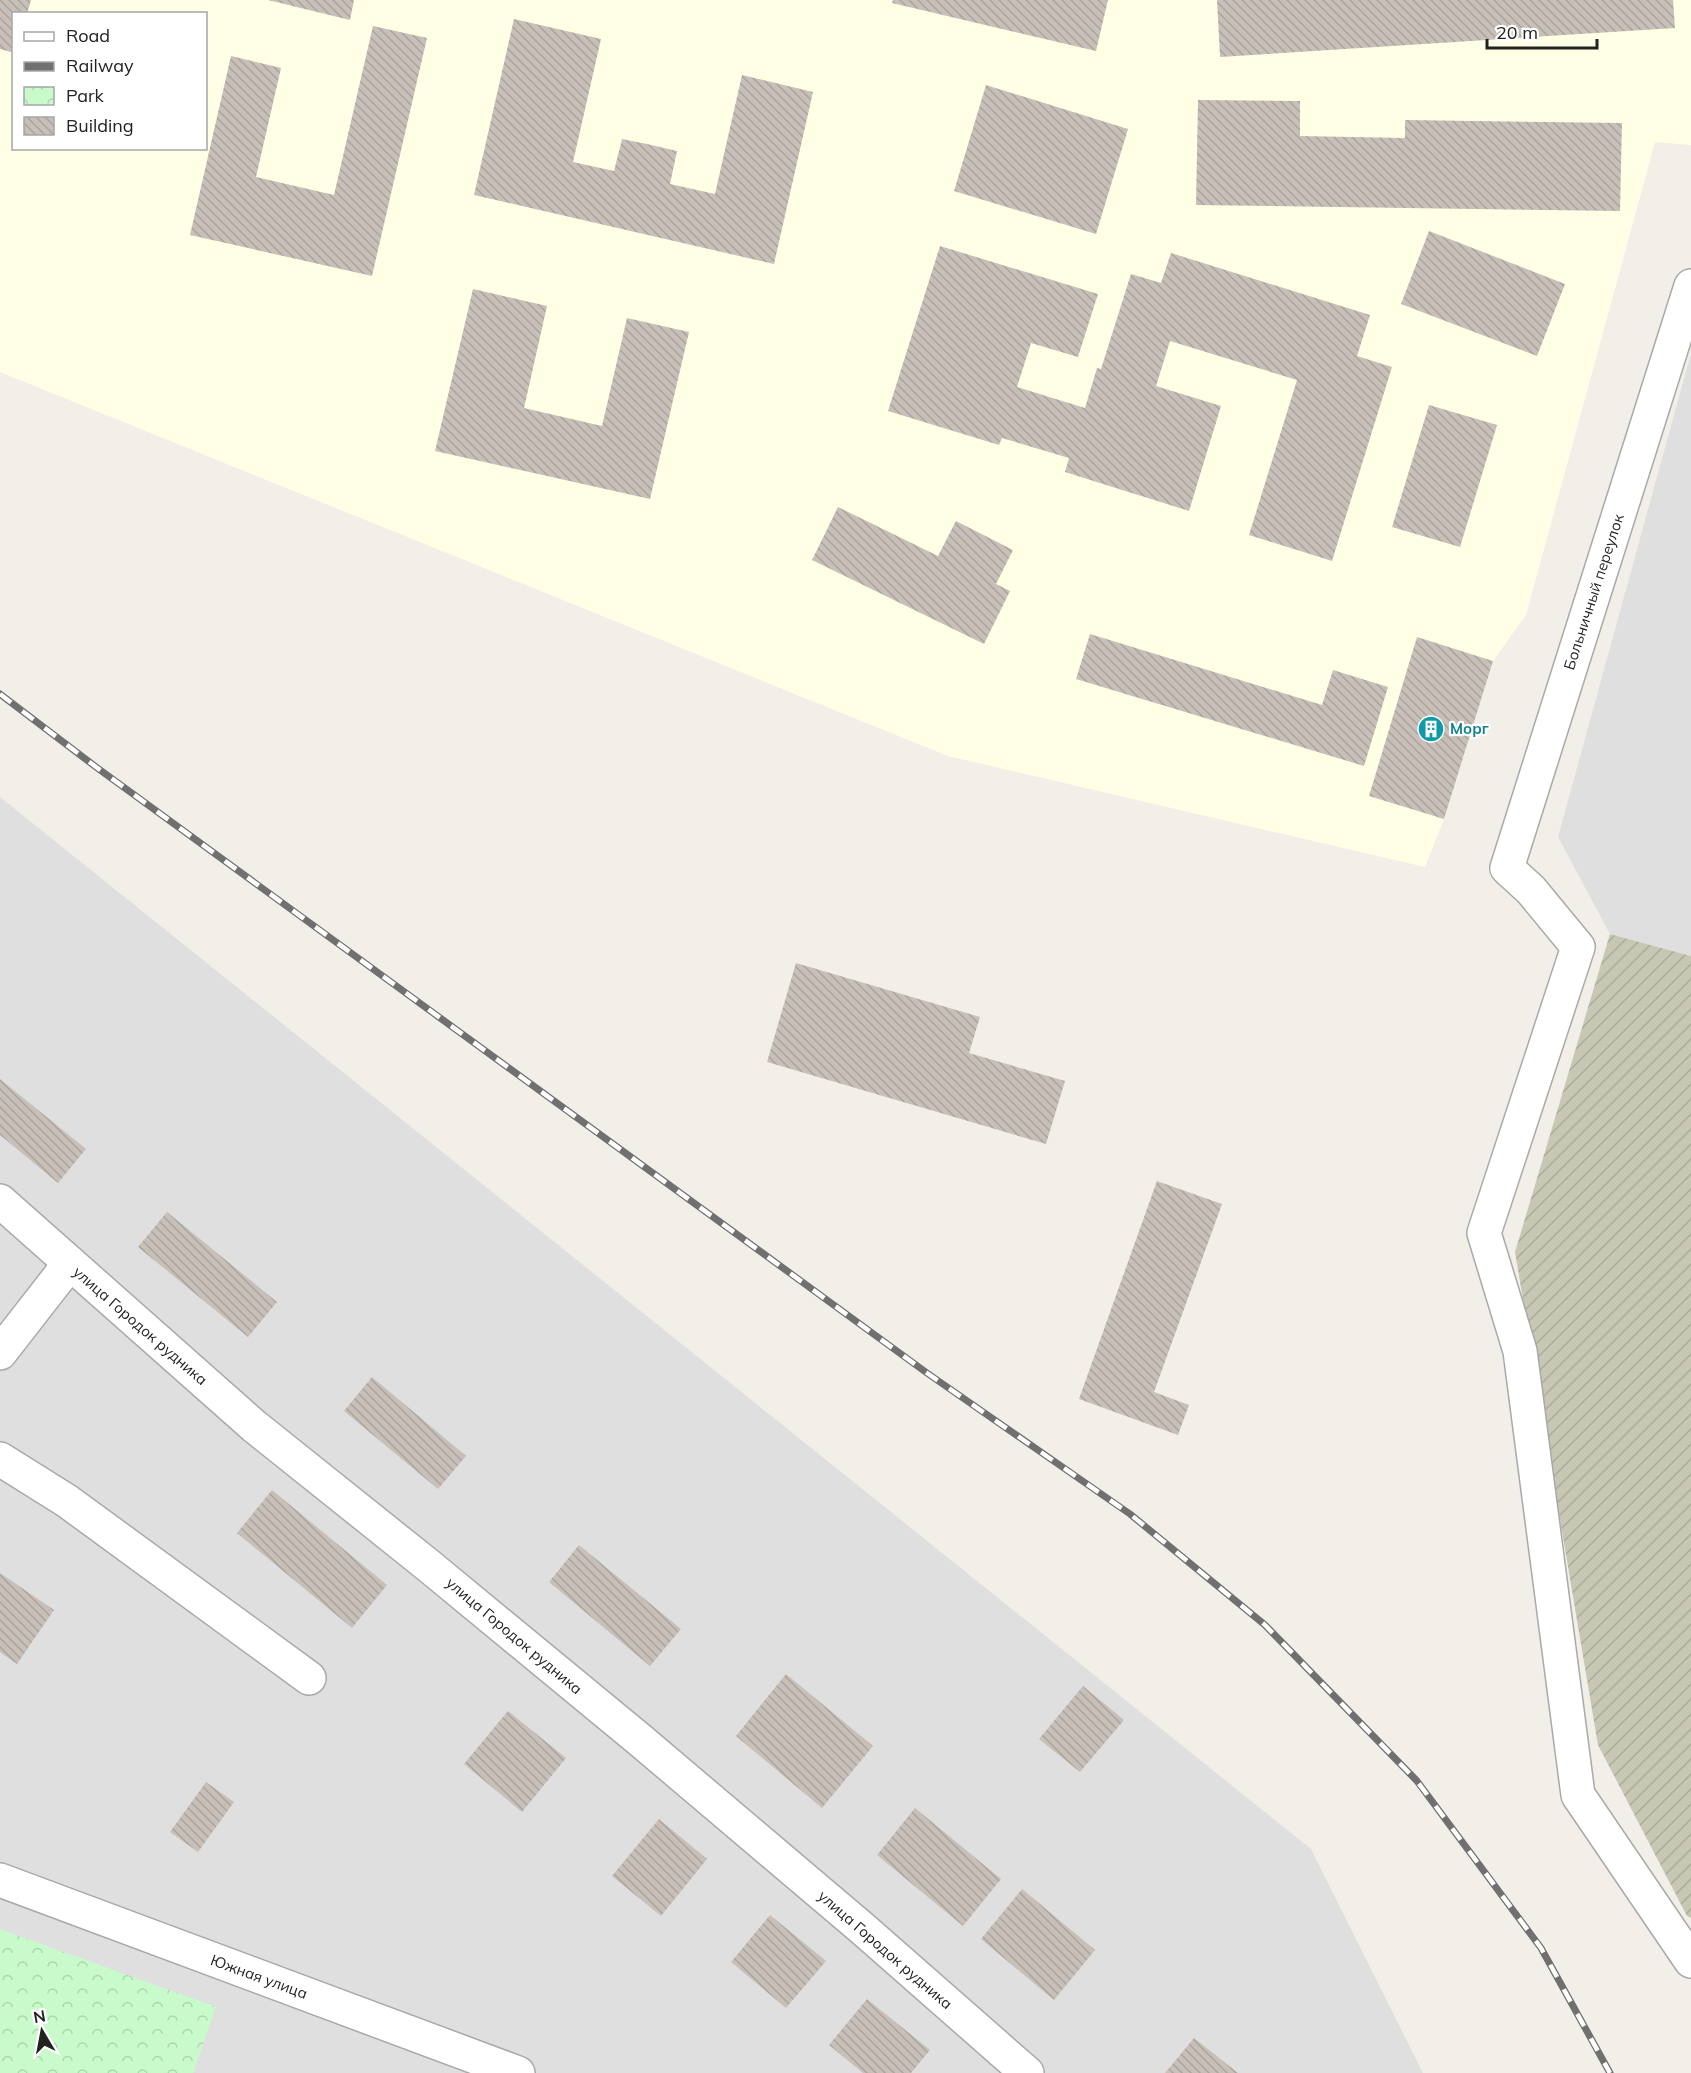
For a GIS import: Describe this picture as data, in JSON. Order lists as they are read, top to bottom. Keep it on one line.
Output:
{"streets":{"street":["Больничный переулок","улица Городок рудника","Южная улица"]},"places":{"building":["Морг"]},"legend":["Road","Railway","Park","Building"],"scale_bar":"20 m","north":"top"}
